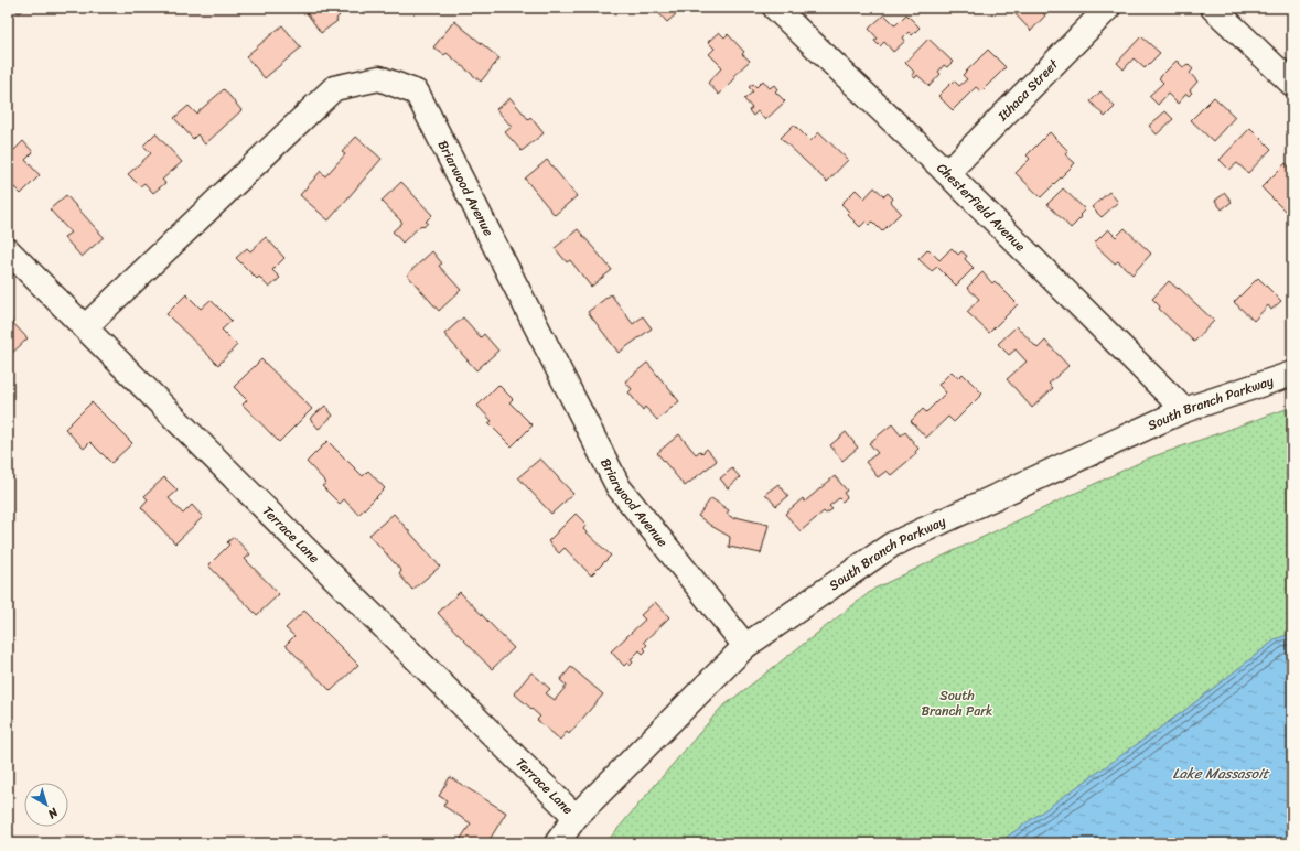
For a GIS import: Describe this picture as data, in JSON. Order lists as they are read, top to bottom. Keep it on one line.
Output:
{"streets":{"street":["Ithaca Street","Briarwood Avenue","Chesterfield Avenue","South Branch Parkway","Terrace Lane"]},"crossings":[["Ithaca Street","Chesterfield Avenue"],["Briarwood Avenue","South Branch Parkway"],["Briarwood Avenue","Terrace Lane"],["Chesterfield Avenue","South Branch Parkway"],["South Branch Parkway","Terrace Lane"]],"water":["Lake Massasoit"],"parks":["South Branch Park"],"north":"bottom right"}
